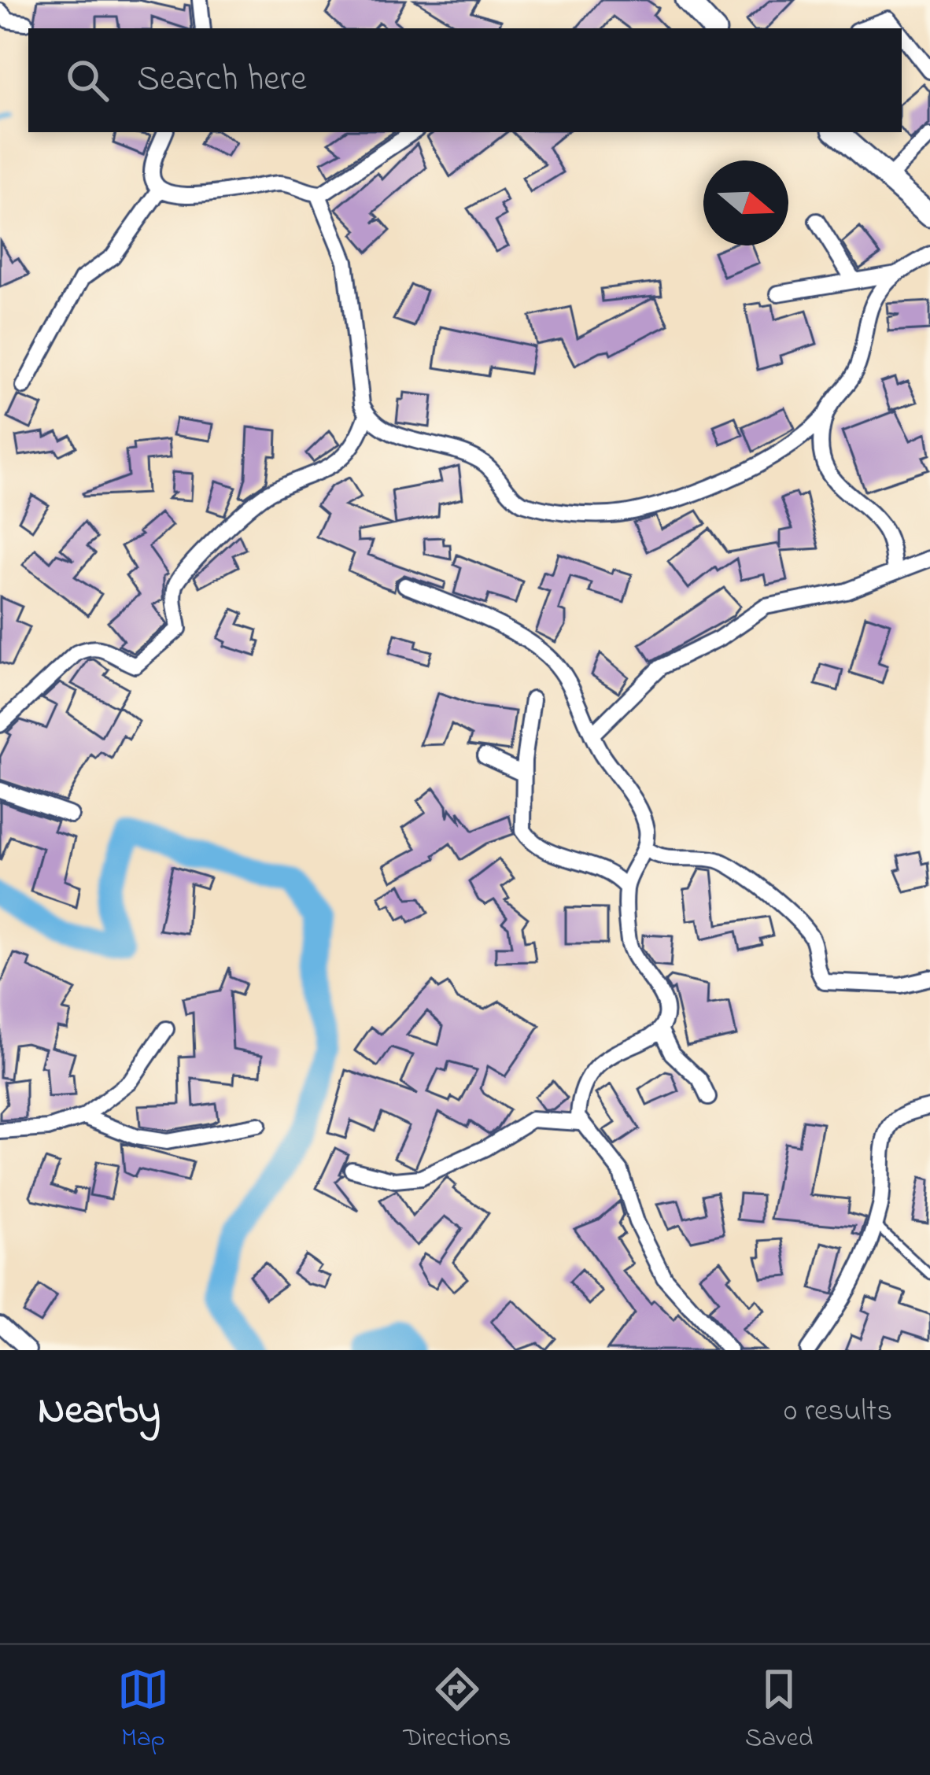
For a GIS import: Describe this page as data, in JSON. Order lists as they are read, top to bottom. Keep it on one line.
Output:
{"north":"right","page":{"search":"Search here","heading":["Nearby","0 results"],"nav":["Map","Directions","Saved"]}}
